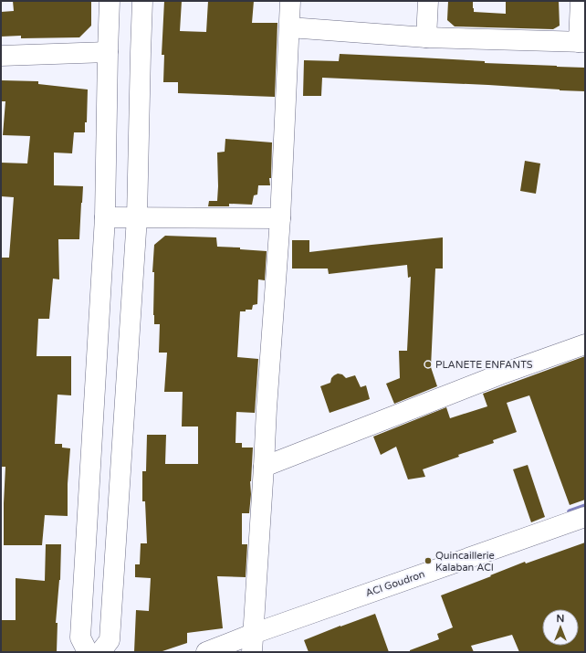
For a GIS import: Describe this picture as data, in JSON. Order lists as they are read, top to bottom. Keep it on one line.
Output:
{"streets":{"street":["ACI Goudron"]},"places":["PLANETE ENFANTS","Quincaillerie Kalaban ACI"],"north":"top"}
